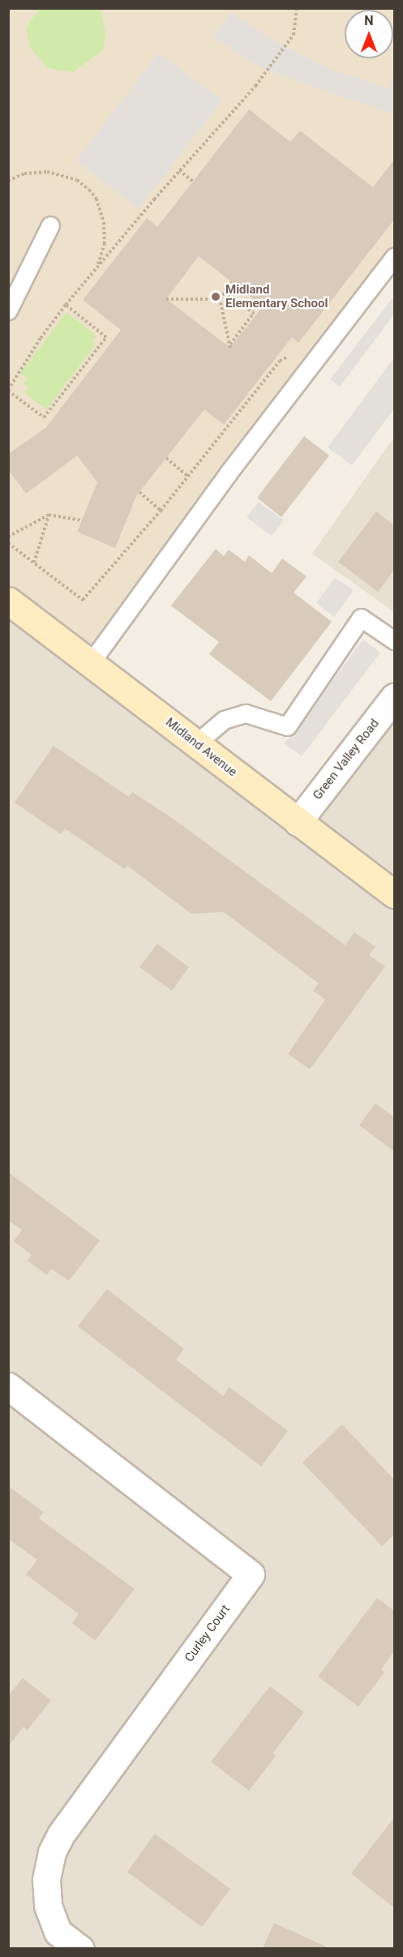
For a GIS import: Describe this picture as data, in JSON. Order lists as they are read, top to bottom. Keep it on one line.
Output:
{"streets":{"street":["Midland Avenue","Green Valley Road","Curley Court"]},"crossings":[["Midland Avenue","Green Valley Road"]],"places":["Midland Elementary School"],"north":"top"}
